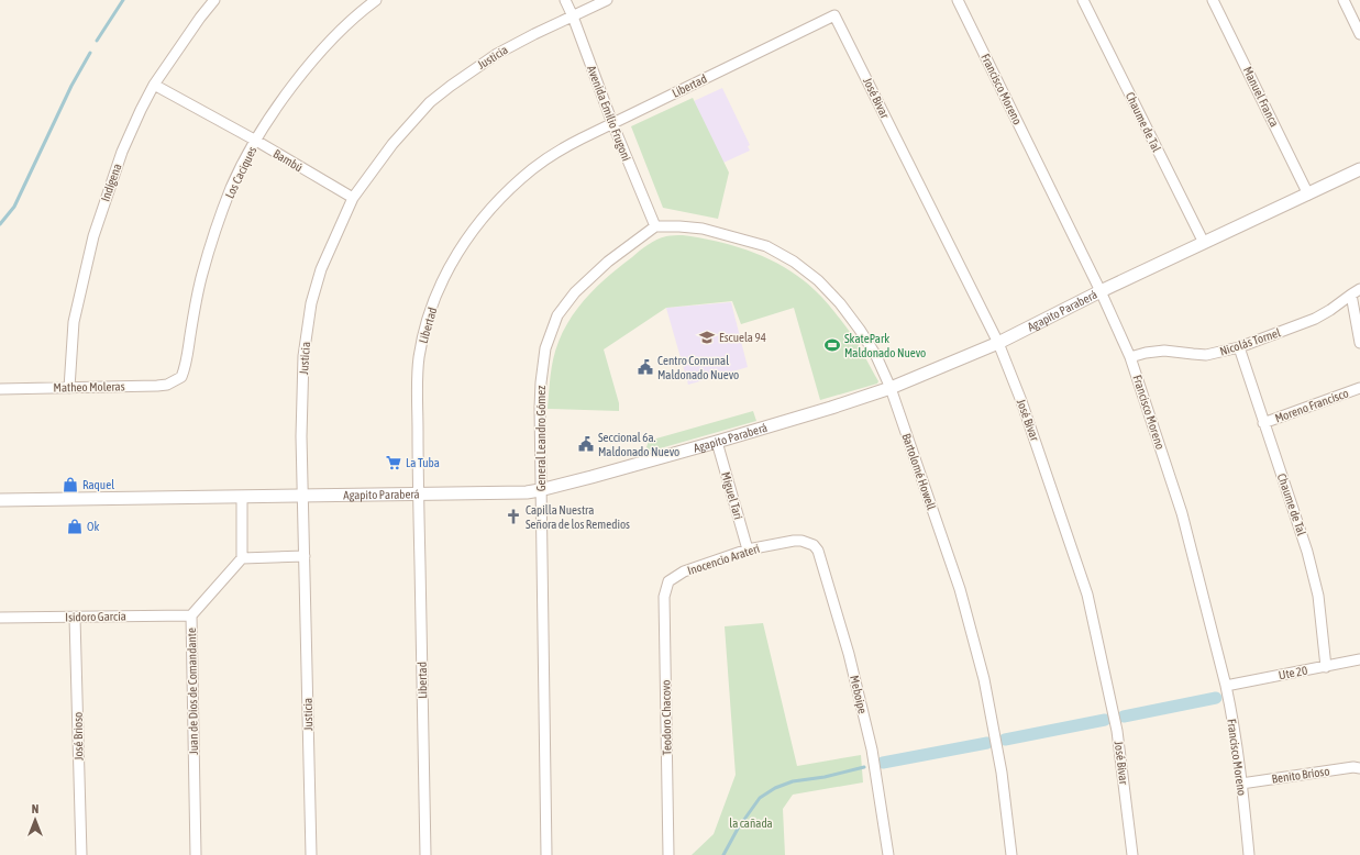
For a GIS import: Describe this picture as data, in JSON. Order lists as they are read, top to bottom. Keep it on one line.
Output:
{"streets":{"street":["Justicia","Libertad","Francisco Moreno","Manuel Franca","José Bivar","Avenida Emilio Frugoni","Chaume de Tal","Bambú","Los Caciques","Indígena","Agapito Paraberá","Nicolás Tornel","Matheo Moleras","Moreno Francisco","General Leandro Gómez","Bartolomé Howell","Miguel Tari","Inocencio Arateri","Isidoro García","Ute 20","Juan de Dios de Comandante","Meboipe","Teodoro Chacovo","José Brioso","Benito Brioso"]},"crossings":[["Justicia","Avenida Emilio Frugoni"],["Justicia","Bambú"],["Justicia","Agapito Paraberá"],["Libertad","José Bivar"],["Libertad","Avenida Emilio Frugoni"],["Libertad","Agapito Paraberá"],["Francisco Moreno","Agapito Paraberá"],["Francisco Moreno","Nicolás Tornel"],["Francisco Moreno","Ute 20"],["Francisco Moreno","Benito Brioso"],["Manuel Franca","Agapito Paraberá"],["José Bivar","Agapito Paraberá"],["Avenida Emilio Frugoni","General Leandro Gómez"],["Avenida Emilio Frugoni","Bartolomé Howell"],["Chaume de Tal","Agapito Paraberá"],["Chaume de Tal","Nicolás Tornel"],["Chaume de Tal","Moreno Francisco"],["Chaume de Tal","Ute 20"],["Bambú","Los Caciques"],["Bambú","Indígena"],["Los Caciques","Matheo Moleras"],["Indígena","Matheo Moleras"],["Agapito Paraberá","General Leandro Gómez"],["Agapito Paraberá","Bartolomé Howell"],["Agapito Paraberá","Miguel Tari"],["General Leandro Gómez","Bartolomé Howell"],["Miguel Tari","Inocencio Arateri"],["Inocencio Arateri","Meboipe"],["Inocencio Arateri","Teodoro Chacovo"],["Isidoro García","Juan de Dios de Comandante"],["Isidoro García","José Brioso"]],"parks":["la cañada"],"places":{"school or university":["Escuela 94"],"sports":["SkatePark Maldonado Nuevo"],"public building":["Centro Comunal Maldonado Nuevo","Seccional 6a. Maldonado Nuevo"],"supermarket":["La Tuba"],"shop":["Raquel","Ok"],"church":["Capilla Nuestra Señora de los Remedios"]},"north":"top"}
